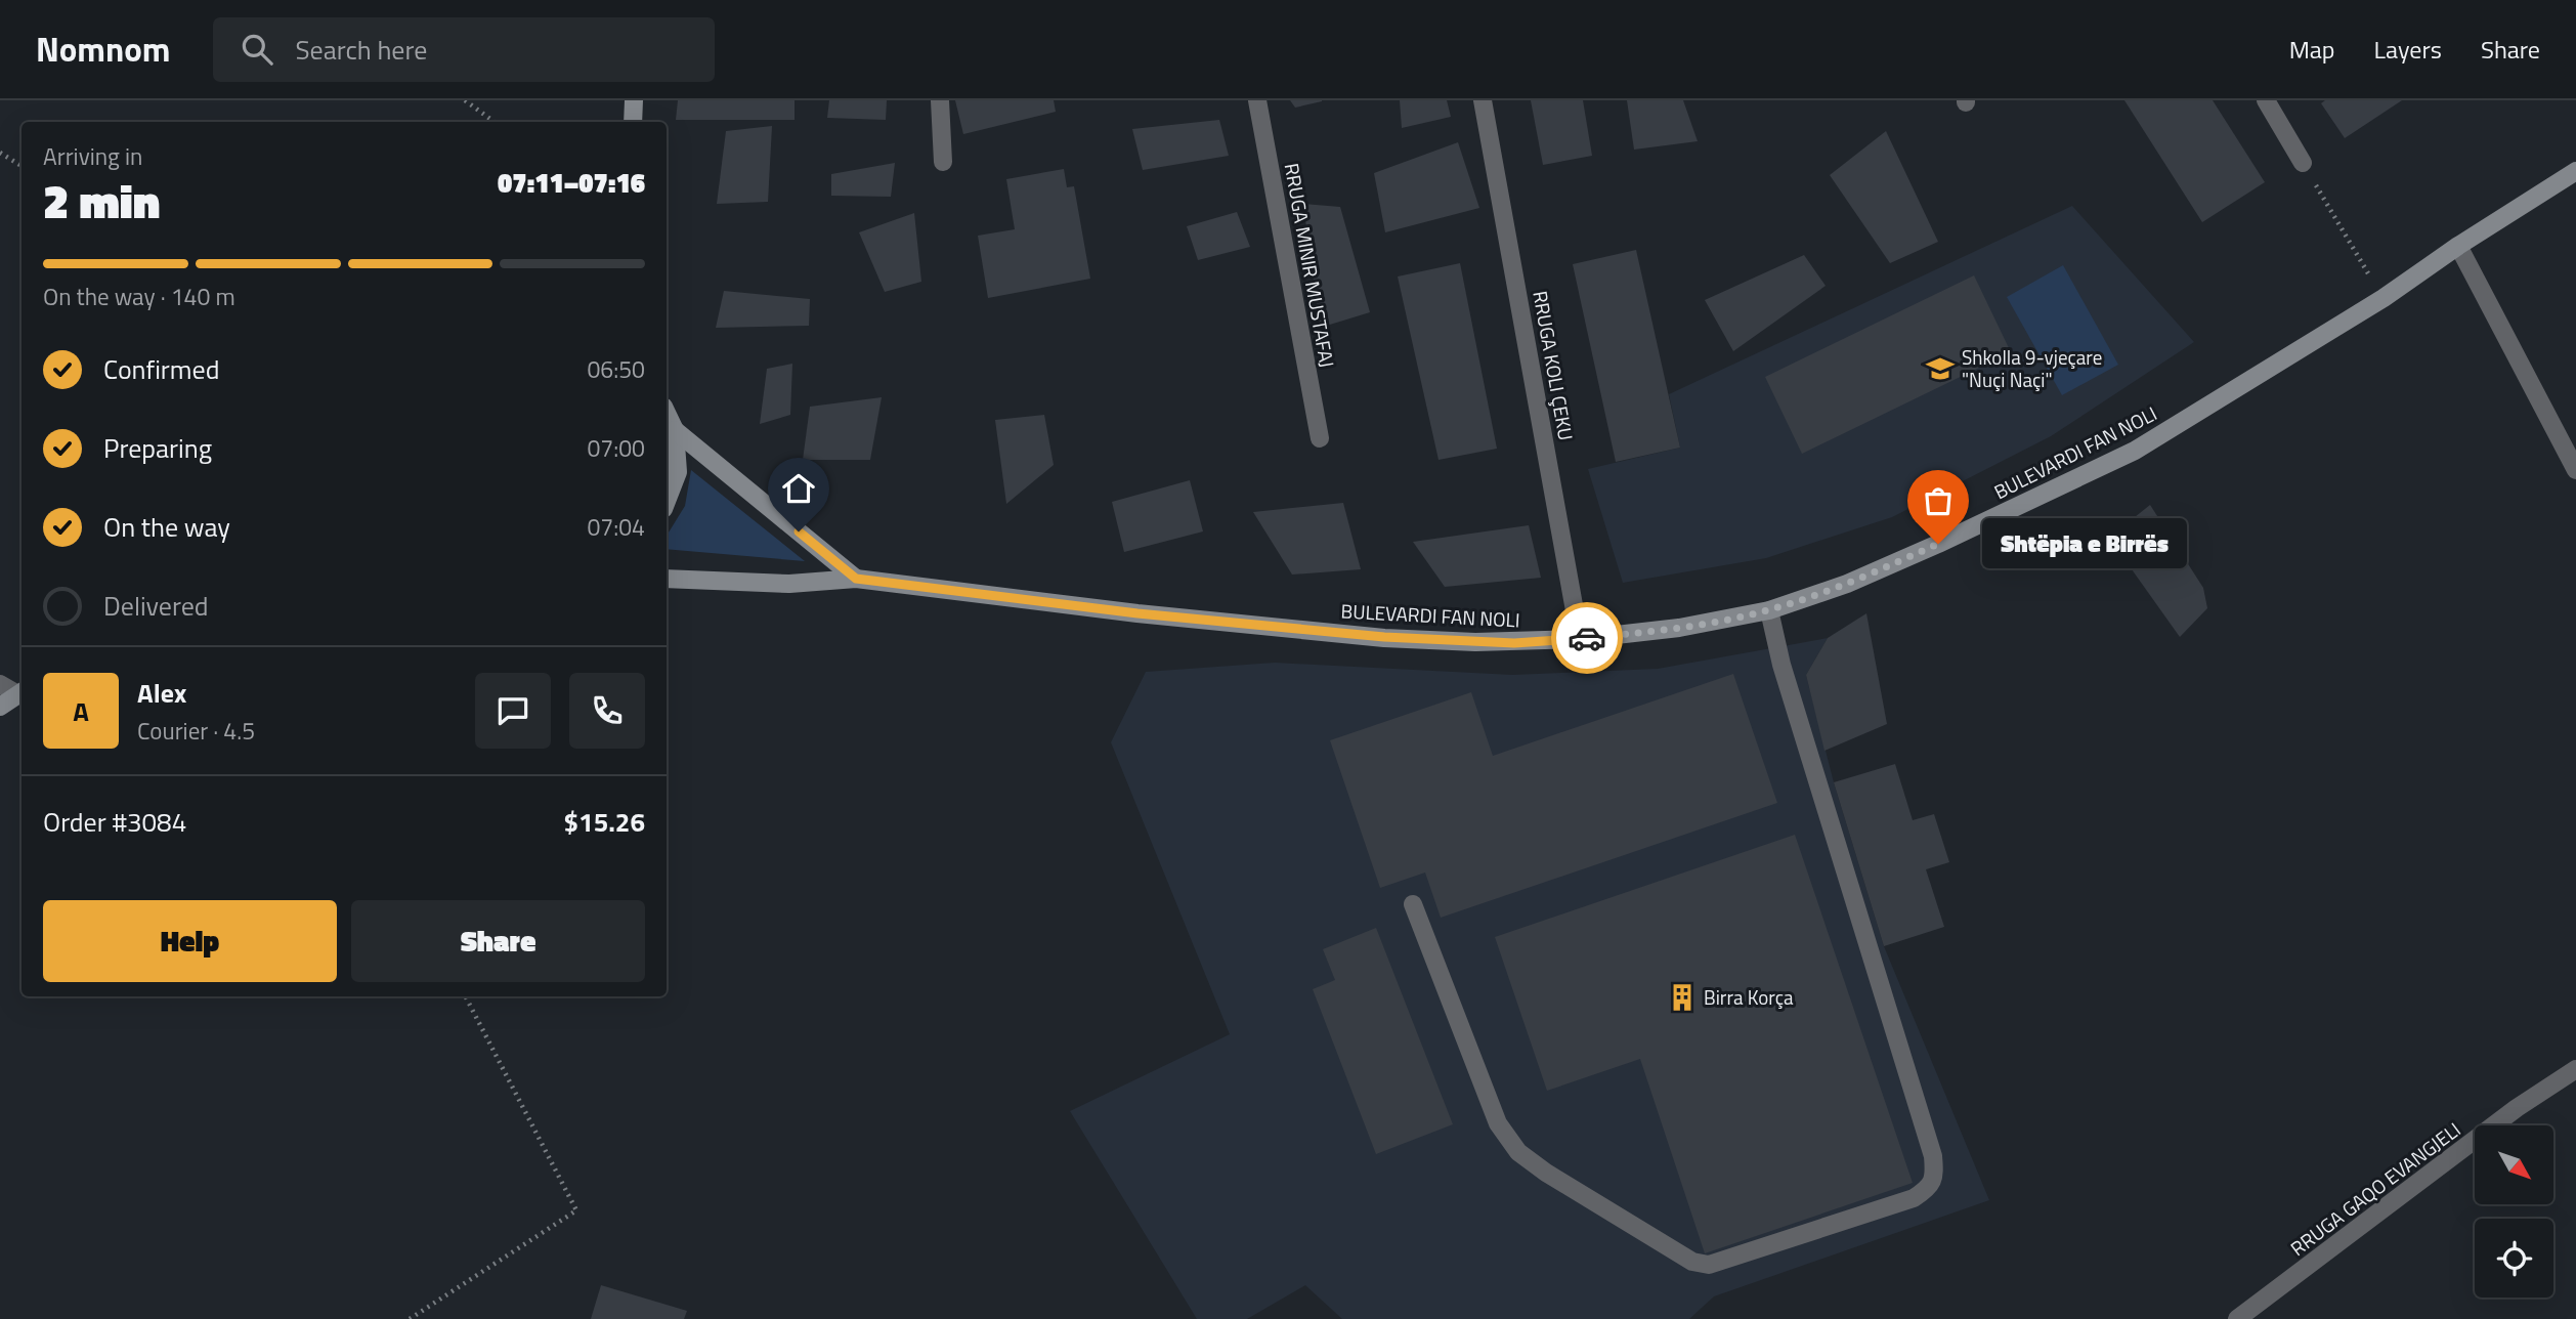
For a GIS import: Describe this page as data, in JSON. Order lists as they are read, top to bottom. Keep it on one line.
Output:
{"streets":{"main road":["BULEVARDI FAN NOLI"],"street":["RRUGA MINIR MUSTAFAJ","RRUGA KOLI ÇEKU","RRUGA GAQO EVANGJELI"]},"crossings":[["RRUGA KOLI ÇEKU","BULEVARDI FAN NOLI"]],"places":{"school or university":["Shkolla 9-vjeçare \"Nuçi Naçi\""],"other":["Shtëpia e Birrës"],"building":["Birra Korça"]},"north":"bottom right","page":{"header":"Nomnom","search":"Search here","nav":["Map","Layers","Share"],"heading":["2 min","Arriving in","07:11–07:16"],"panel":["Alex","Courier · 4.5","Order #3084","$15.26"],"bar":"On the way · 140 m","list":[["Confirmed","06:50"],["Preparing","07:00"],["On the way","07:04"],"Delivered"],"bubble":"Shtëpia e Birrës","round":"A","buttons":["Help","Share"]}}
